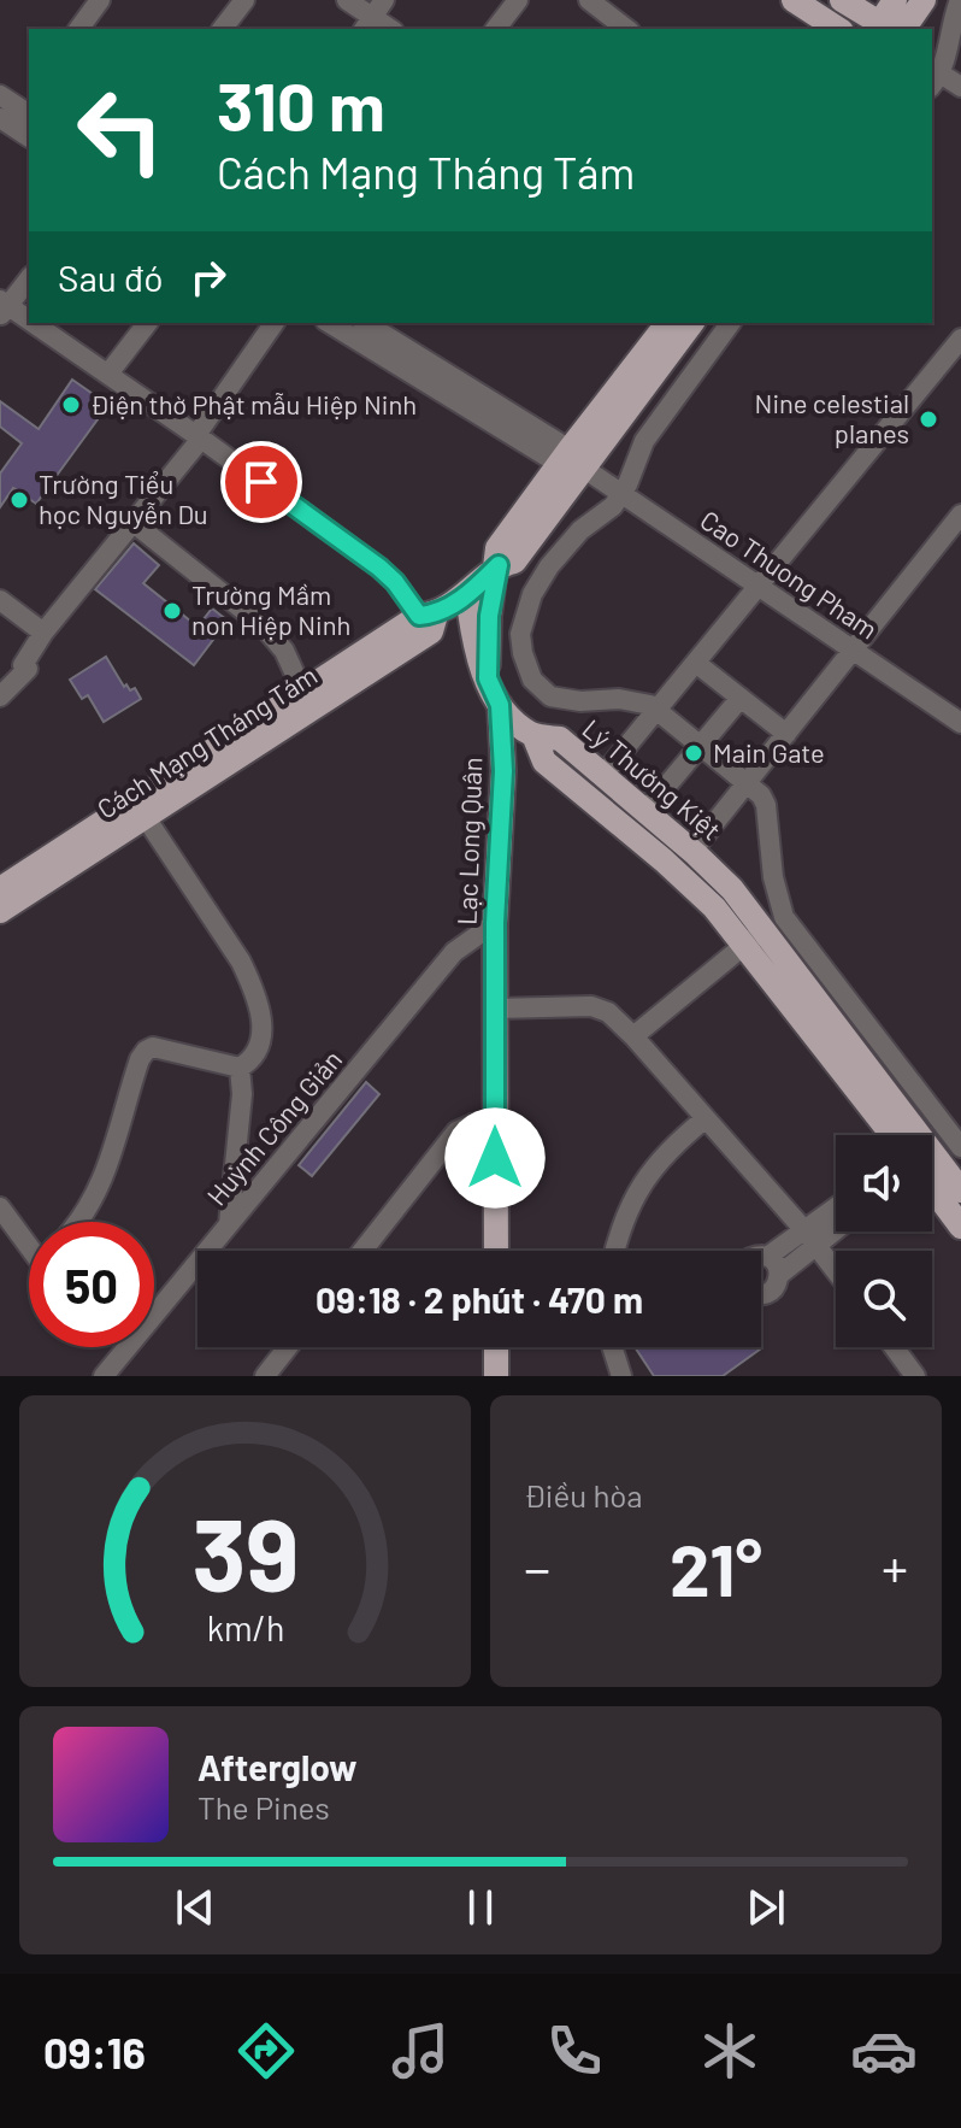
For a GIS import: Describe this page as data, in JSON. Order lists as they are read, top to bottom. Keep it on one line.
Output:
{"streets":{"main road":["Cách Mạng Tháng Tám","Lý Thường Kiệt","Lạc Long Quân"],"street":["Cao Thuong Pham","Huỳnh Công Giản"]},"crossings":[["Cao Thuong Pham","Cách Mạng Tháng Tám"],["Cách Mạng Tháng Tám","Lạc Long Quân"],["Lý Thường Kiệt","Lạc Long Quân"],["Lạc Long Quân","Huỳnh Công Giản"]],"places":["Điện thờ Phật mẫu Hiệp Ninh","Nine celestial planes","Trường Tiểu học Nguyễn Du","Trường Mầm non Hiệp Ninh","Main Gate"],"page":{"turn":["310 m","Cách Mạng Tháng Tám"],"then":"Sau đó","limit":"50","trip":"09:18 · 2 phút · 470 m","tile":"Điều hòa","heat":["−","21°","+"],"song":["Afterglow","The Pines"],"tabs":"09:16","gauge":["39","km/h"]}}
